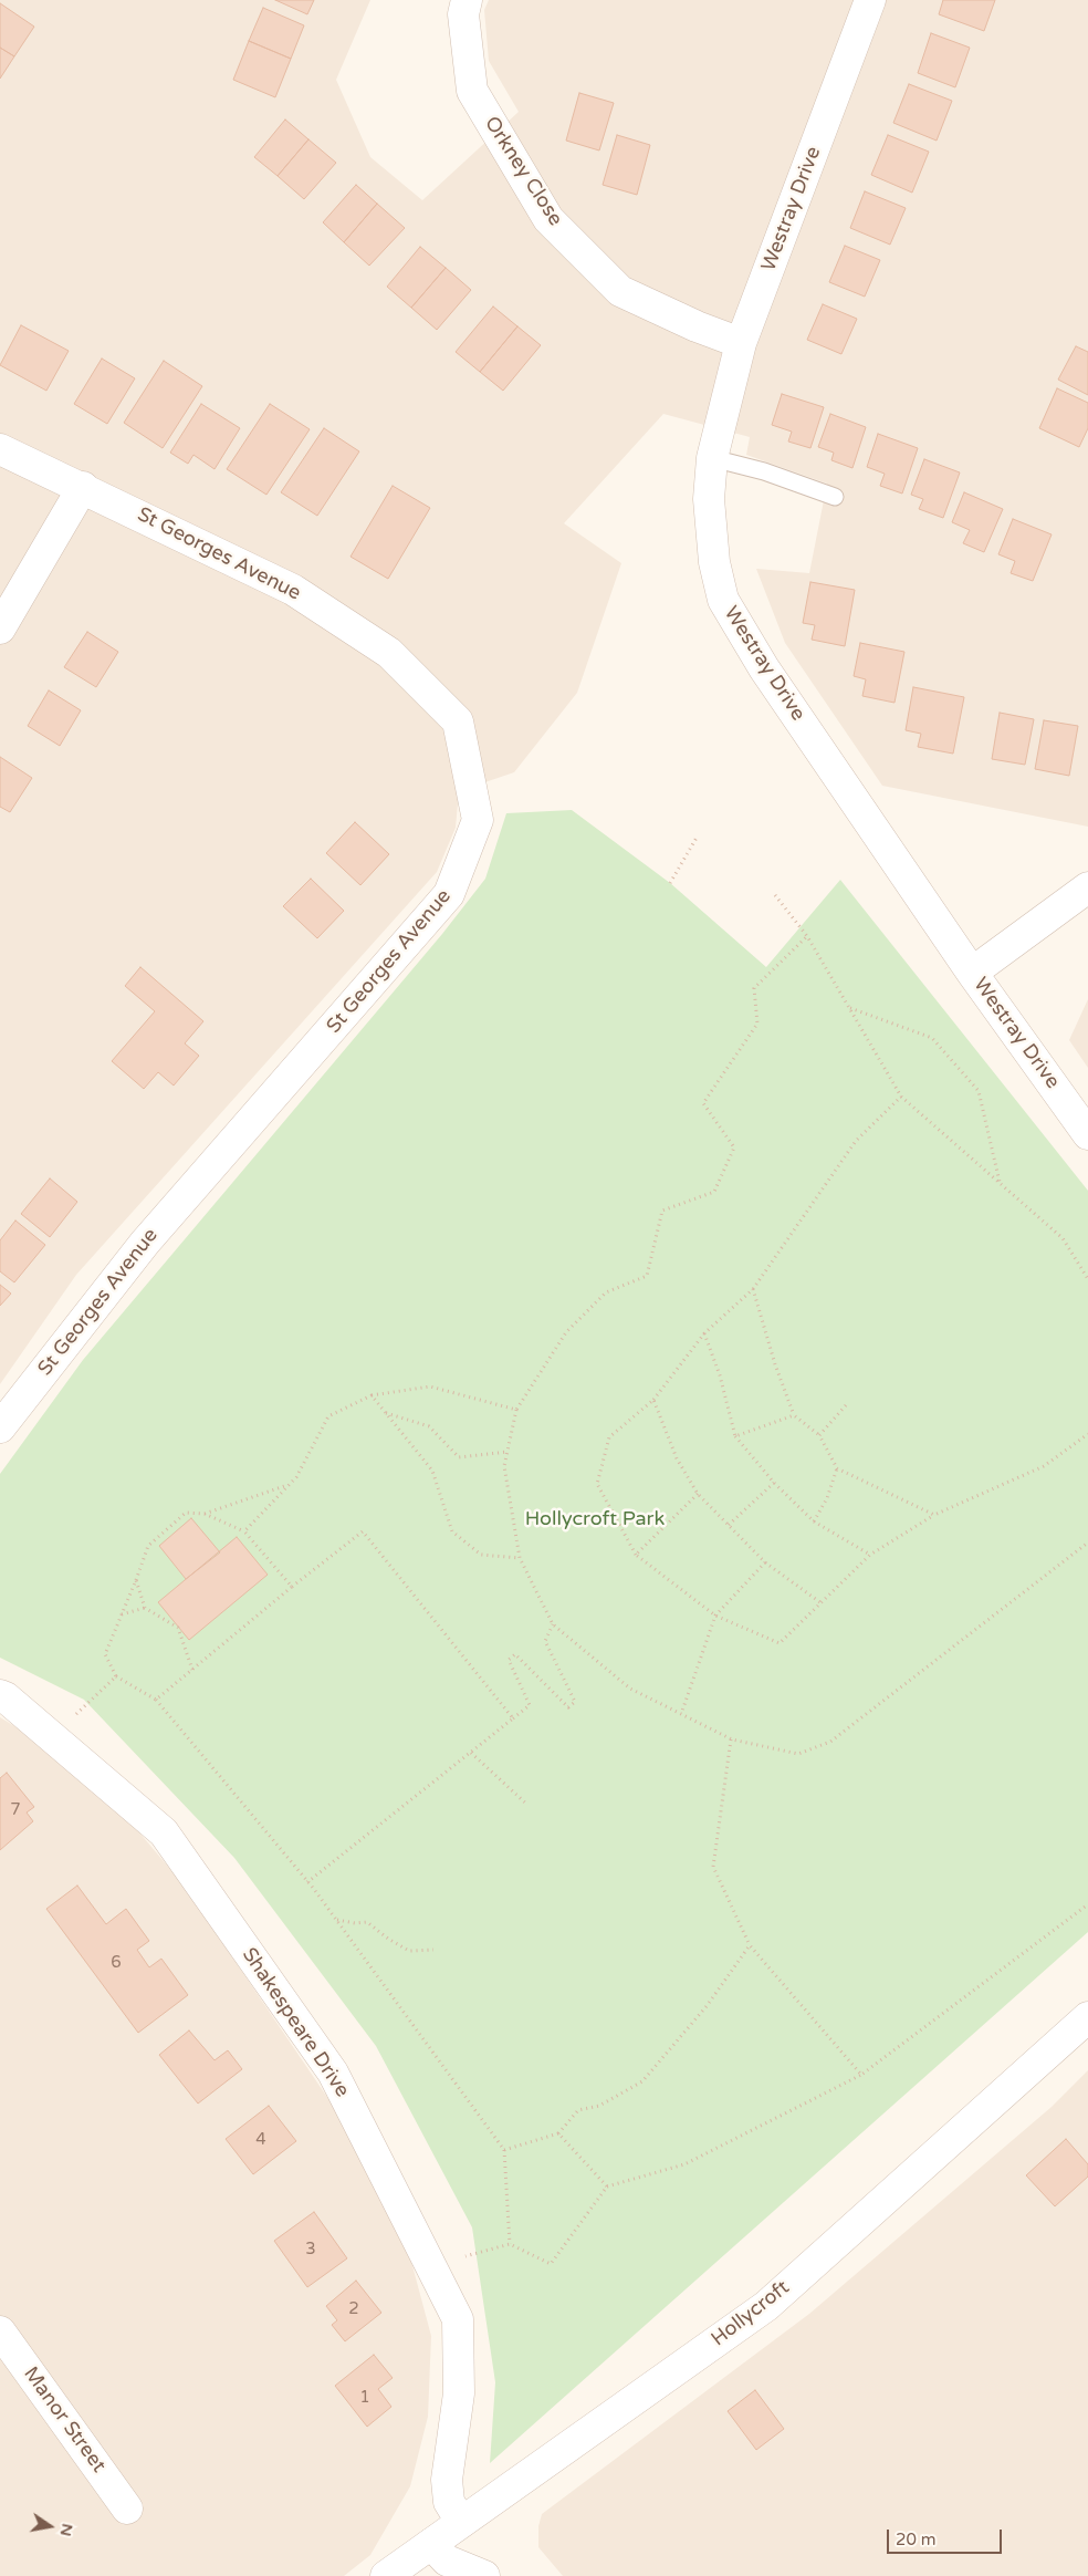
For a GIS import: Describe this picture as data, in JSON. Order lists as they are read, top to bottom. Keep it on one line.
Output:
{"streets":{"street":["Orkney Close","Westray Drive","St Georges Avenue","Shakespeare Drive","Hollycroft","Manor Street"]},"crossings":[["Orkney Close","Westray Drive"],["Shakespeare Drive","Hollycroft"]],"parks":["Hollycroft Park"],"house_numbers":["7","6","4","3","2","1"],"scale_bar":"20 m","north":"right"}
